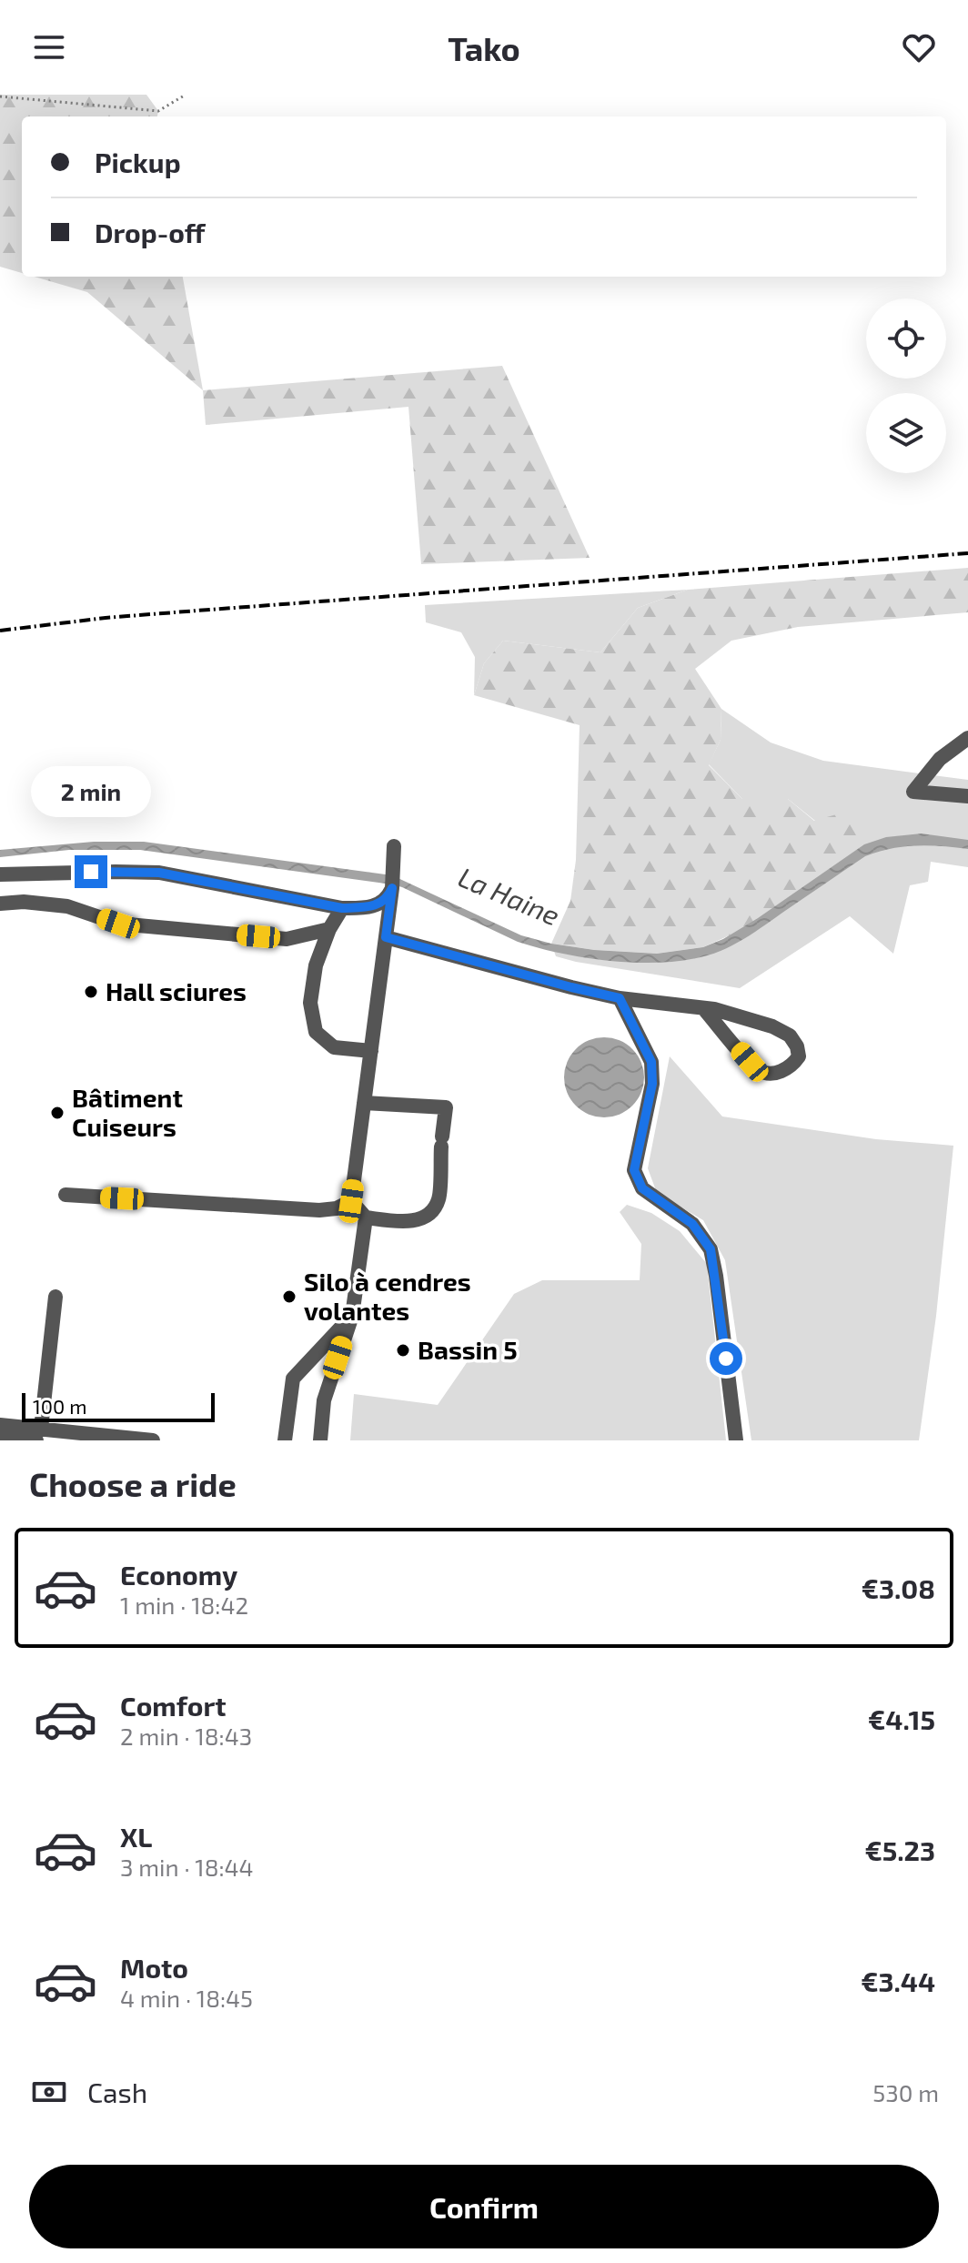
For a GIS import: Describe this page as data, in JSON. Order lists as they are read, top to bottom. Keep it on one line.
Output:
{"water":["La Haine"],"places":["Hall sciures","Bâtiment Cuiseurs","Silo à cendres volantes","Bassin 5"],"scale_bar":"100 m","page":{"header":"Tako","banner":["Pickup","Drop-off"],"bubble":"2 min","scale":"100 m","heading":"Choose a ride","list":[{"name":"Economy","note":"1 min · 18:42","value":"€3.08"},{"name":"Comfort","note":"2 min · 18:43","value":"€4.15"},{"name":"XL","note":"3 min · 18:44","value":"€5.23"},{"name":"Moto","note":"4 min · 18:45","value":"€3.44"}],"pay":["Cash","530 m"],"buttons":"Confirm"}}
